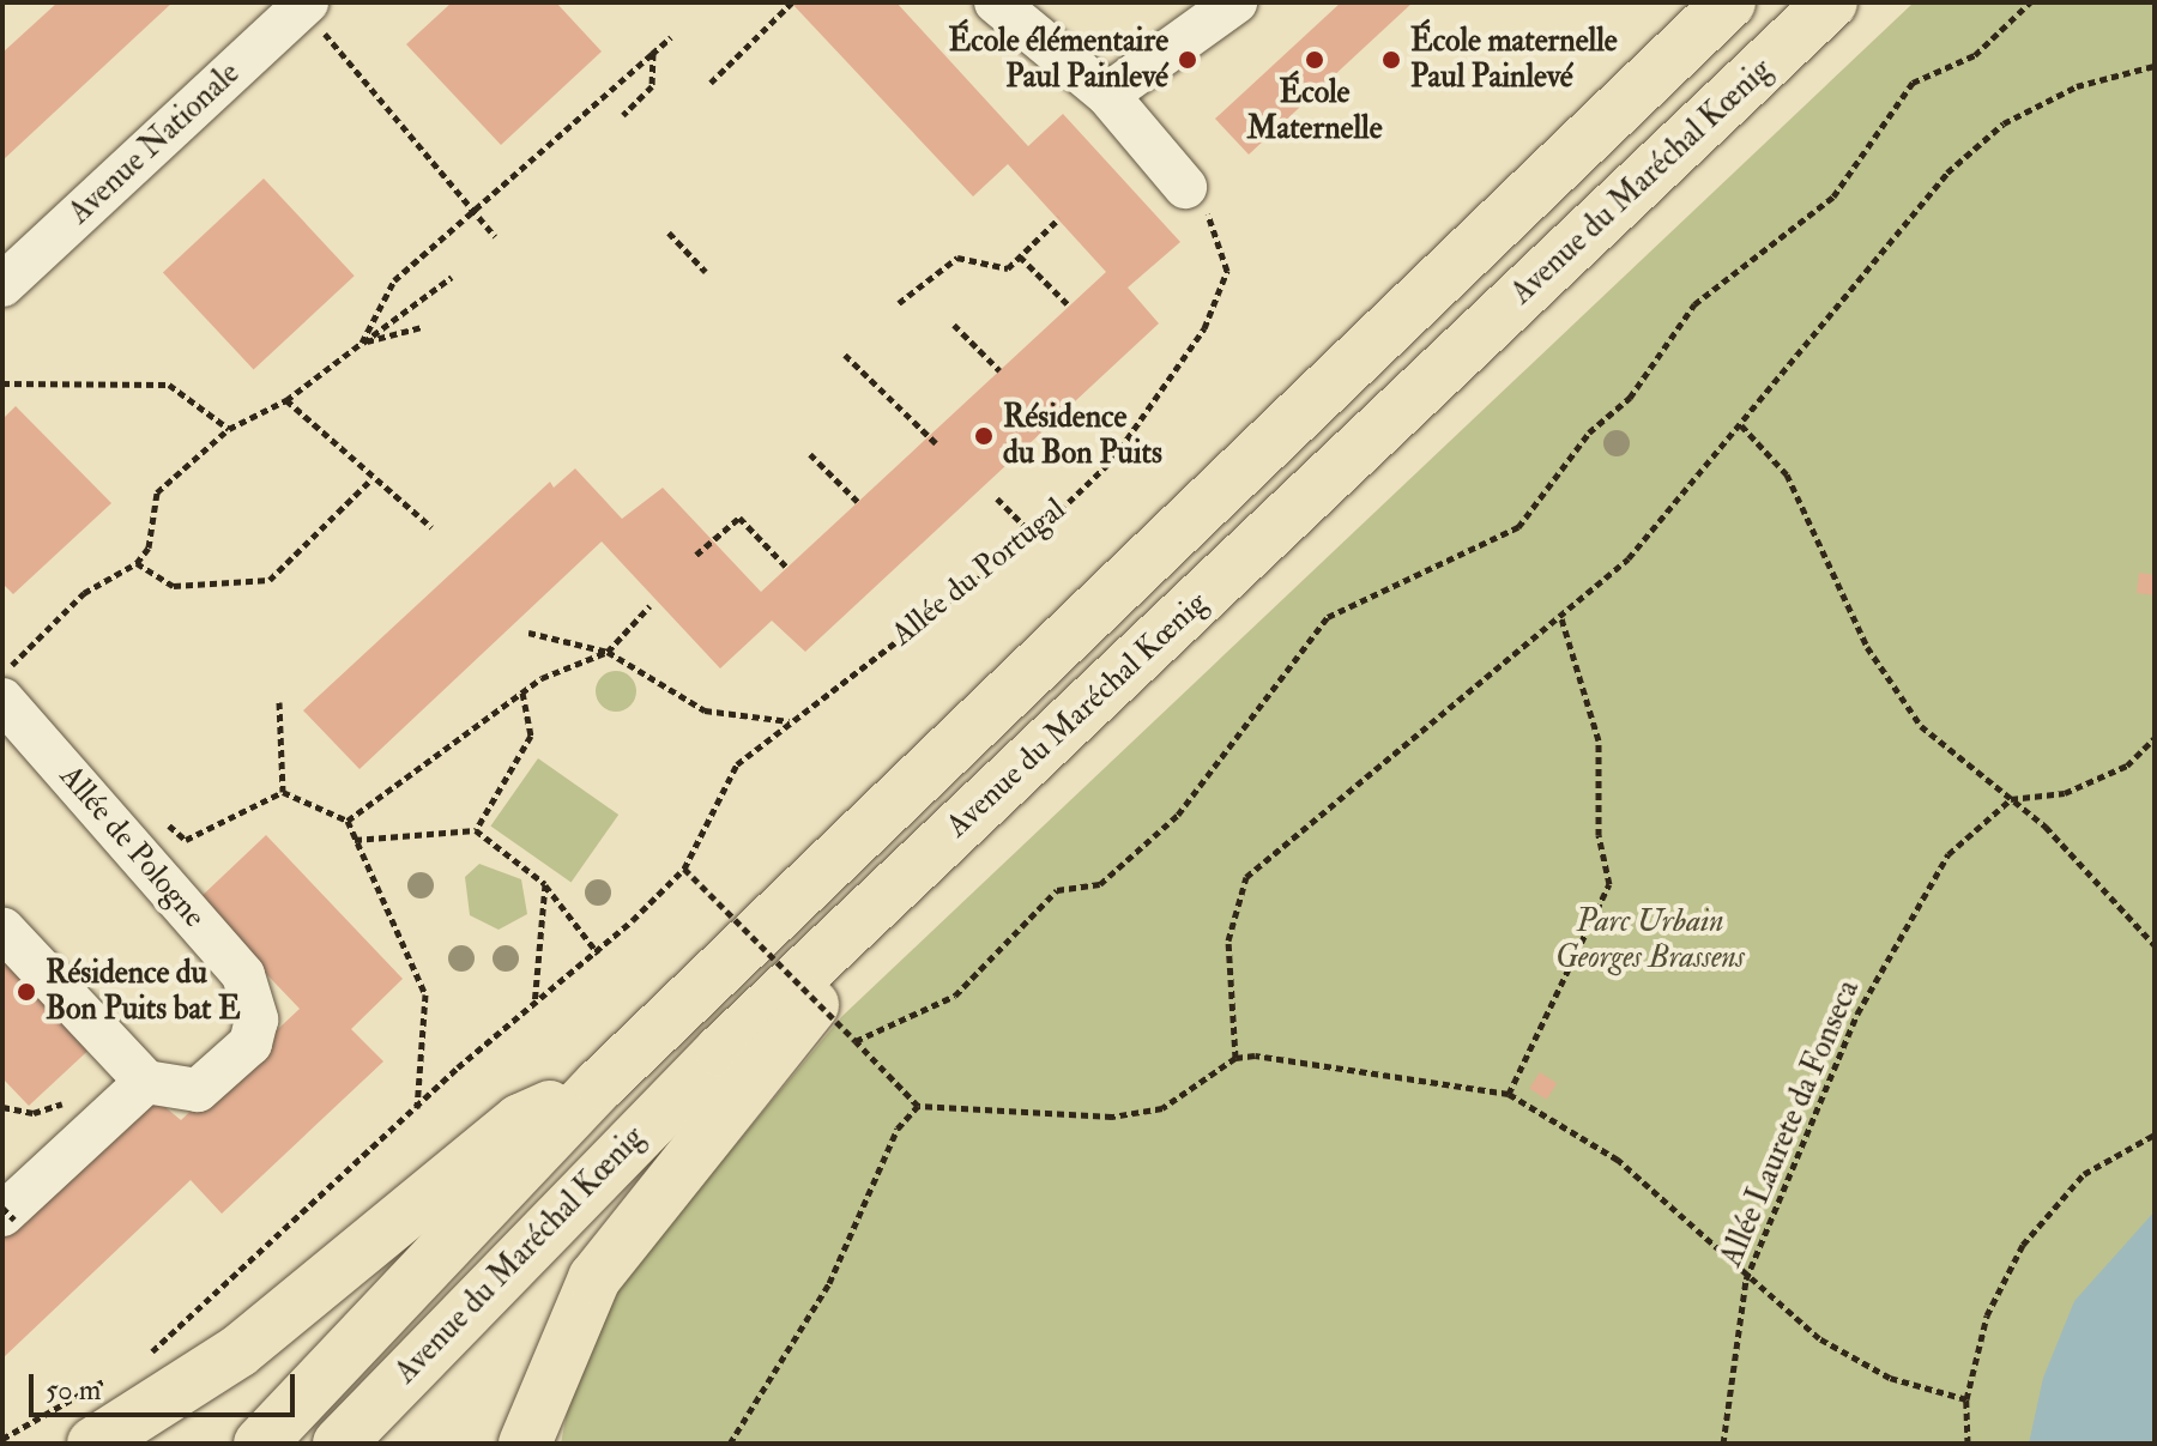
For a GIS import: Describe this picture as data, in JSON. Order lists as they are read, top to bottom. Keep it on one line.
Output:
{"streets":{"main road":["Avenue du Maréchal Kœnig"],"street":["Avenue Nationale","Allée de Pologne"],"path":["Allée du Portugal","Allée Laurete da Fonseca"]},"parks":["Parc Urbain Georges Brassens"],"places":["École élémentaire Paul Painlevé","École Maternelle","École maternelle Paul Painlevé","Résidence du Bon Puits","Résidence du Bon Puits bat E"],"scale_bar":"50 m"}
